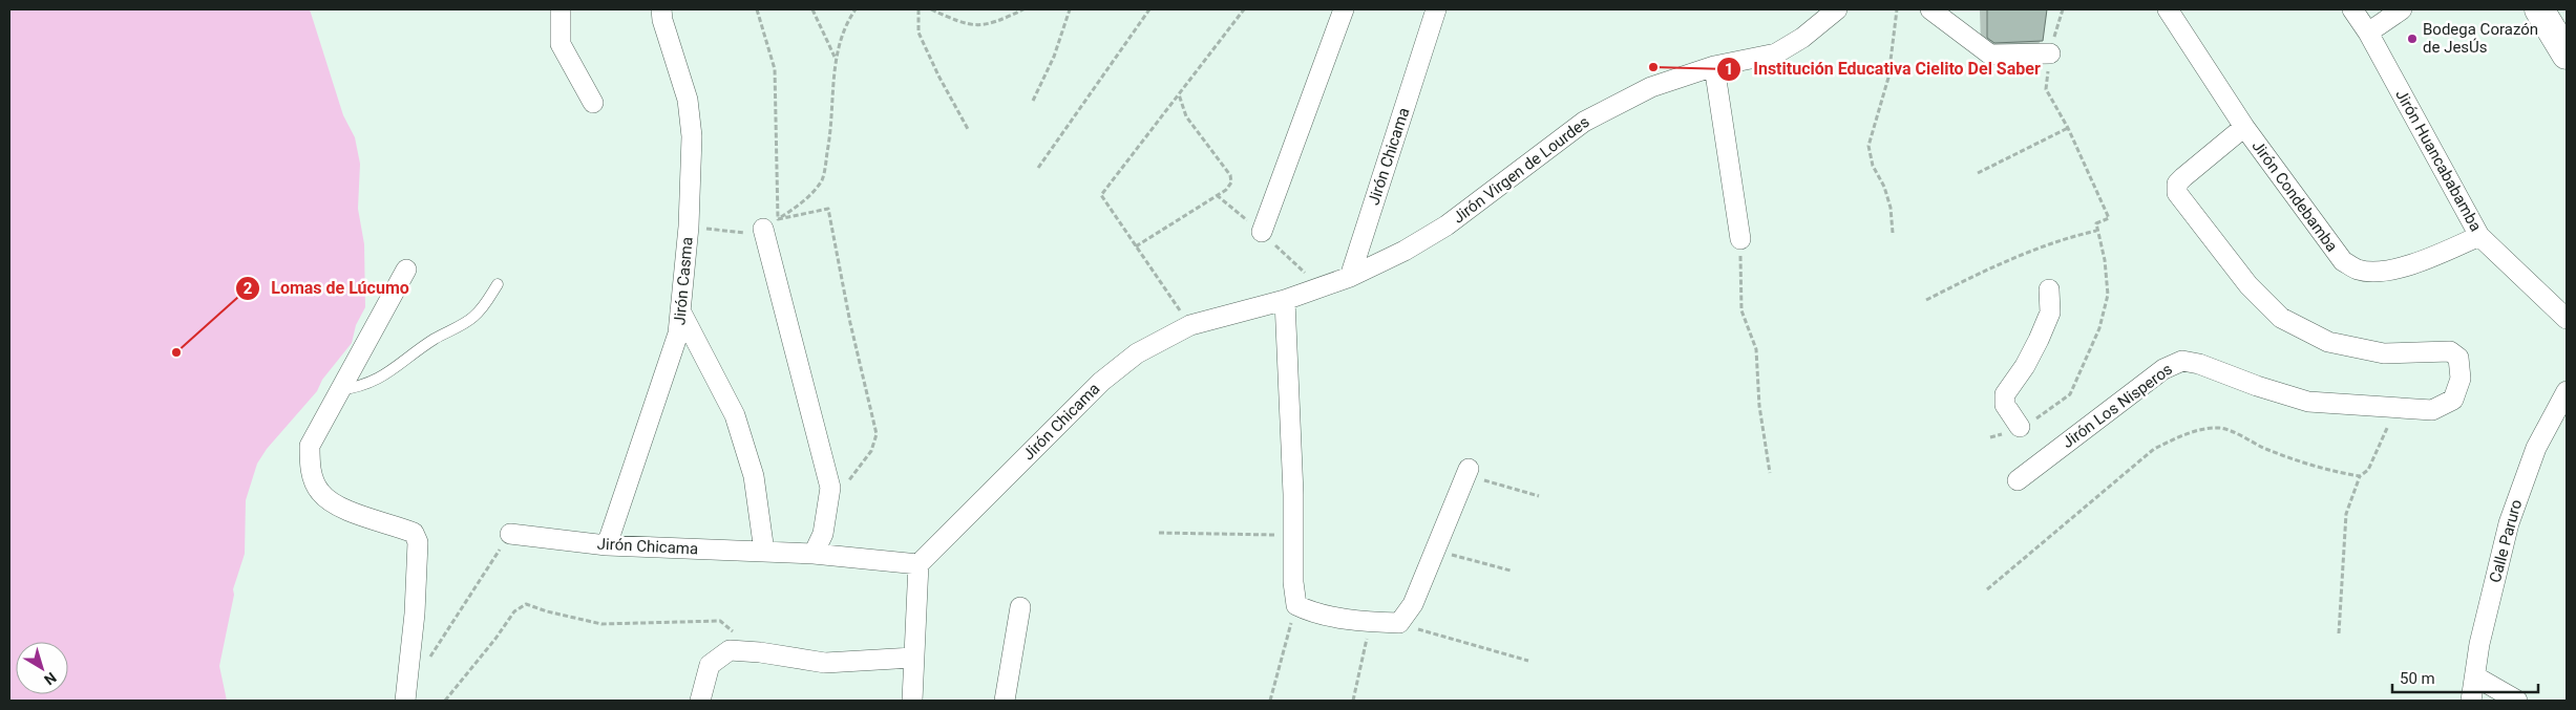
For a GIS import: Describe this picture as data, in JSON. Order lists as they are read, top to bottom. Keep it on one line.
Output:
{"streets":{"street":["Jirón Chicama","Jirón Huancababamba","Jirón Virgen de Lourdes","Jirón Condebamba","Jirón Casma","Jirón Los Nisperos","Calle Paruro"]},"crossings":[["Jirón Chicama","Jirón Virgen de Lourdes"],["Jirón Chicama","Jirón Casma"],["Jirón Huancababamba","Jirón Condebamba"],["Jirón Condebamba","Jirón Los Nisperos"]],"places":["Bodega Corazón de JesÚs","Institución Educativa Cielito Del Saber","Lomas de Lúcumo"],"scale_bar":"50 m","north":"bottom right"}
